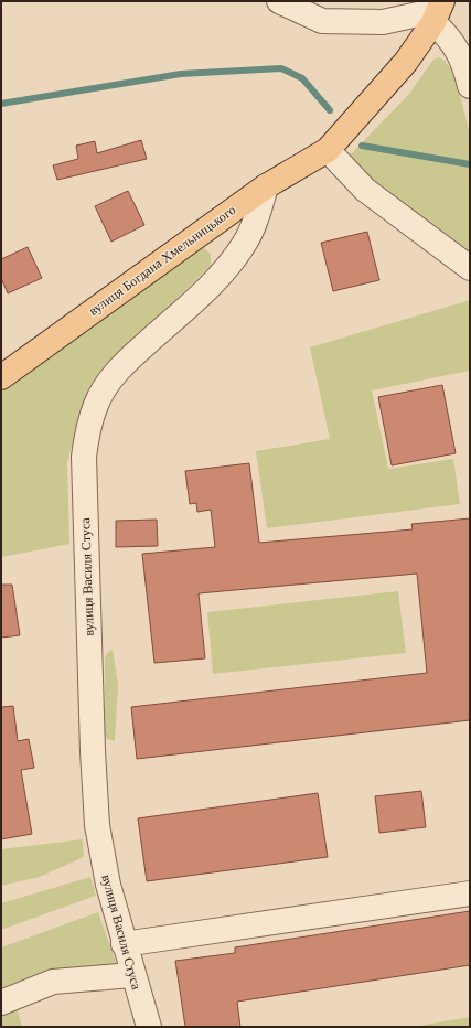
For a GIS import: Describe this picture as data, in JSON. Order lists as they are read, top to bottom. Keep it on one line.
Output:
{"streets":{"main road":["вулиця Богдана Хмельницького"],"street":["вулиця Василя Стуса"]},"crossings":[["вулиця Богдана Хмельницького","вулиця Василя Стуса"]]}
